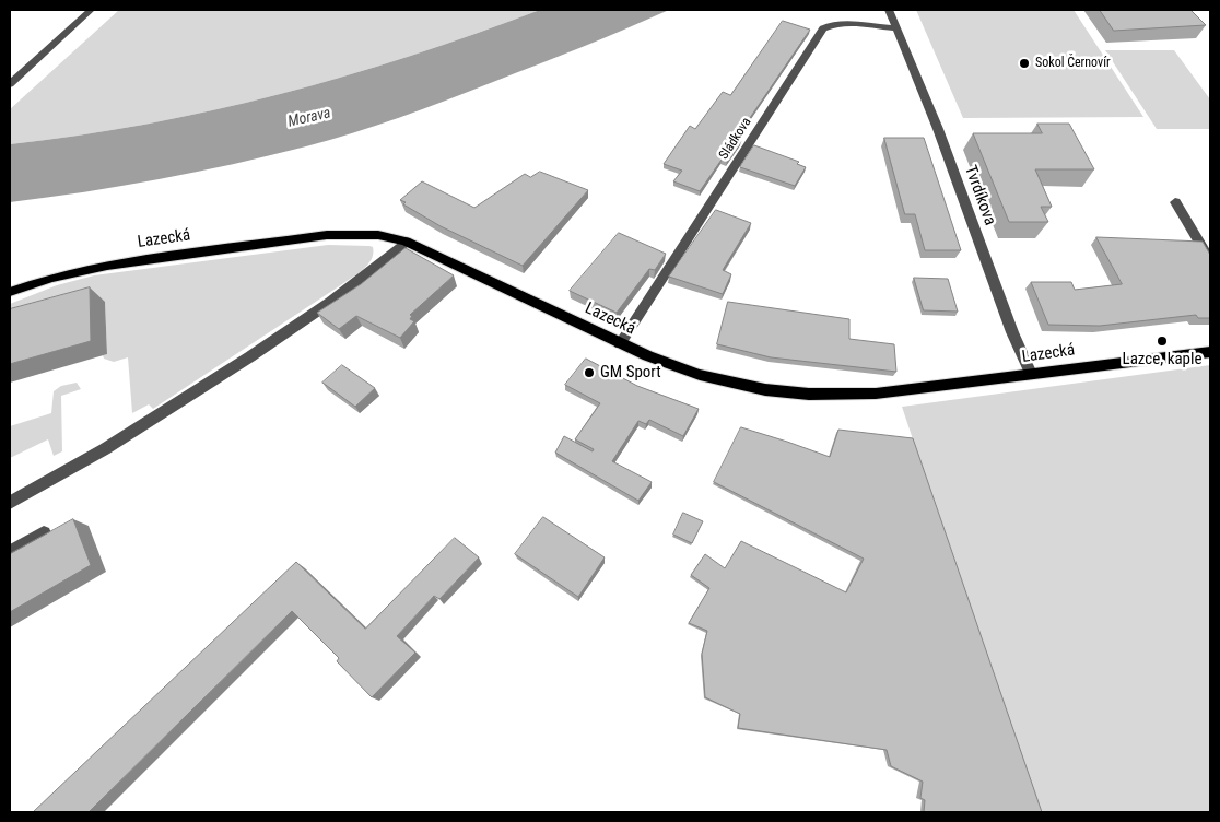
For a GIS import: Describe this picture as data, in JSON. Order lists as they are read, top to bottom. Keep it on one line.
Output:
{"streets":{"main road":["Lazecká"],"street":["Sládkova","Tvrdíkova"]},"crossings":[["Sládkova","Tvrdíkova"],["Sládkova","Lazecká"],["Tvrdíkova","Lazecká"]],"water":["Morava"],"places":["Sokol Černovír","Lazce, kaple","GM Sport"]}
